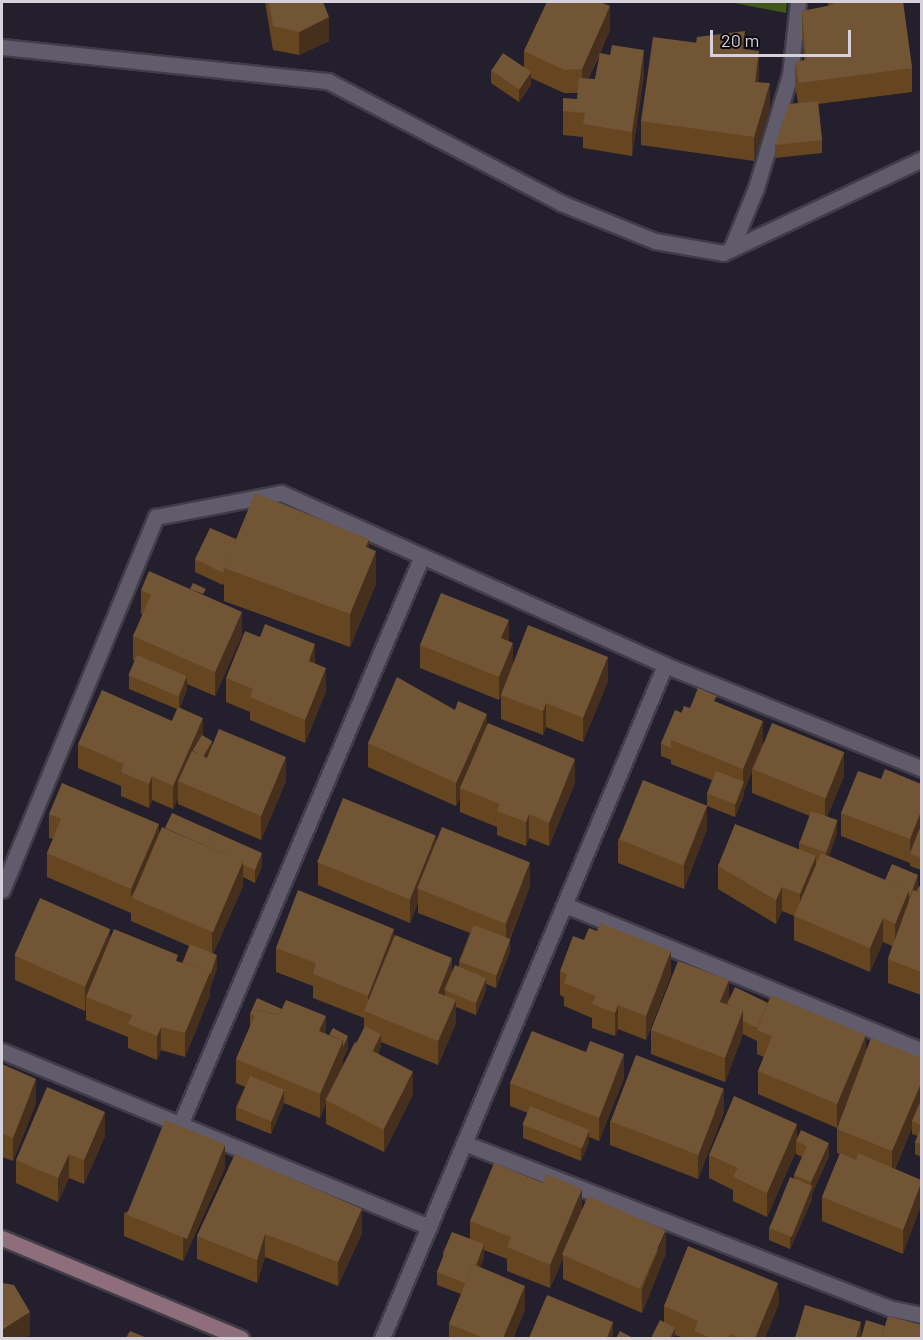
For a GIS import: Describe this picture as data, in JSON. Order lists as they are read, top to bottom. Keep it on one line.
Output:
{"scale_bar":"20 m"}
